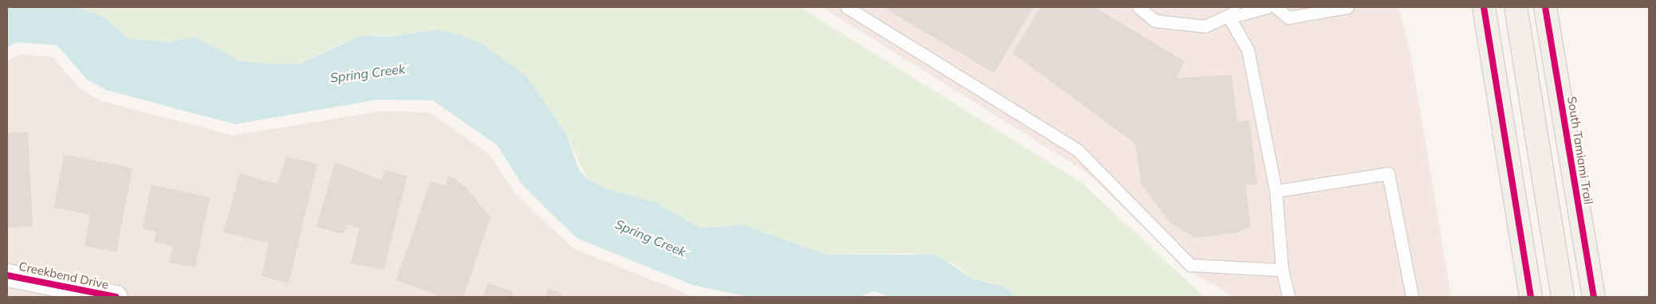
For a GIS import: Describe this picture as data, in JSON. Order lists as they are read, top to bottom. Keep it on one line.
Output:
{"streets":{"main road":["South Tamiami Trail"],"street":["Creekbend Drive"]},"water":["Spring Creek"]}
